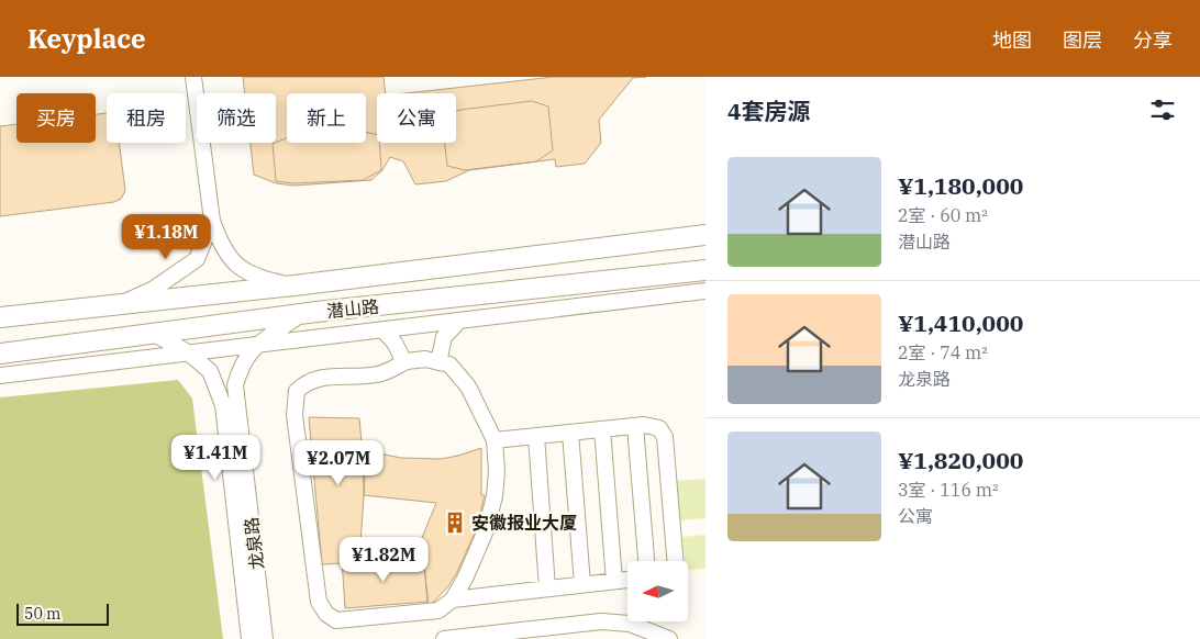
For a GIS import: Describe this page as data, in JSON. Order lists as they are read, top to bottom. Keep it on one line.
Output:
{"streets":{"main road":["潜山路"],"street":["龙泉路"]},"crossings":[["潜山路","龙泉路"]],"places":{"building":["安徽报业大厦"]},"scale_bar":"50 m","north":"left","page":{"header":"Keyplace","nav":["地图","图层","分享"],"heading":"4套房源","chip":["买房","租房","筛选","新上","公寓"],"list":[{"name":"¥1,180,000","note":"2室 · 60 m² · 潜山路"},{"name":"¥1,410,000","note":"2室 · 74 m² · 龙泉路"},{"name":"¥1,820,000","note":"3室 · 116 m² · 公寓"}],"price":["¥1.18M","¥1.41M","¥2.07M","¥1.82M"],"scale":"50 m"}}
